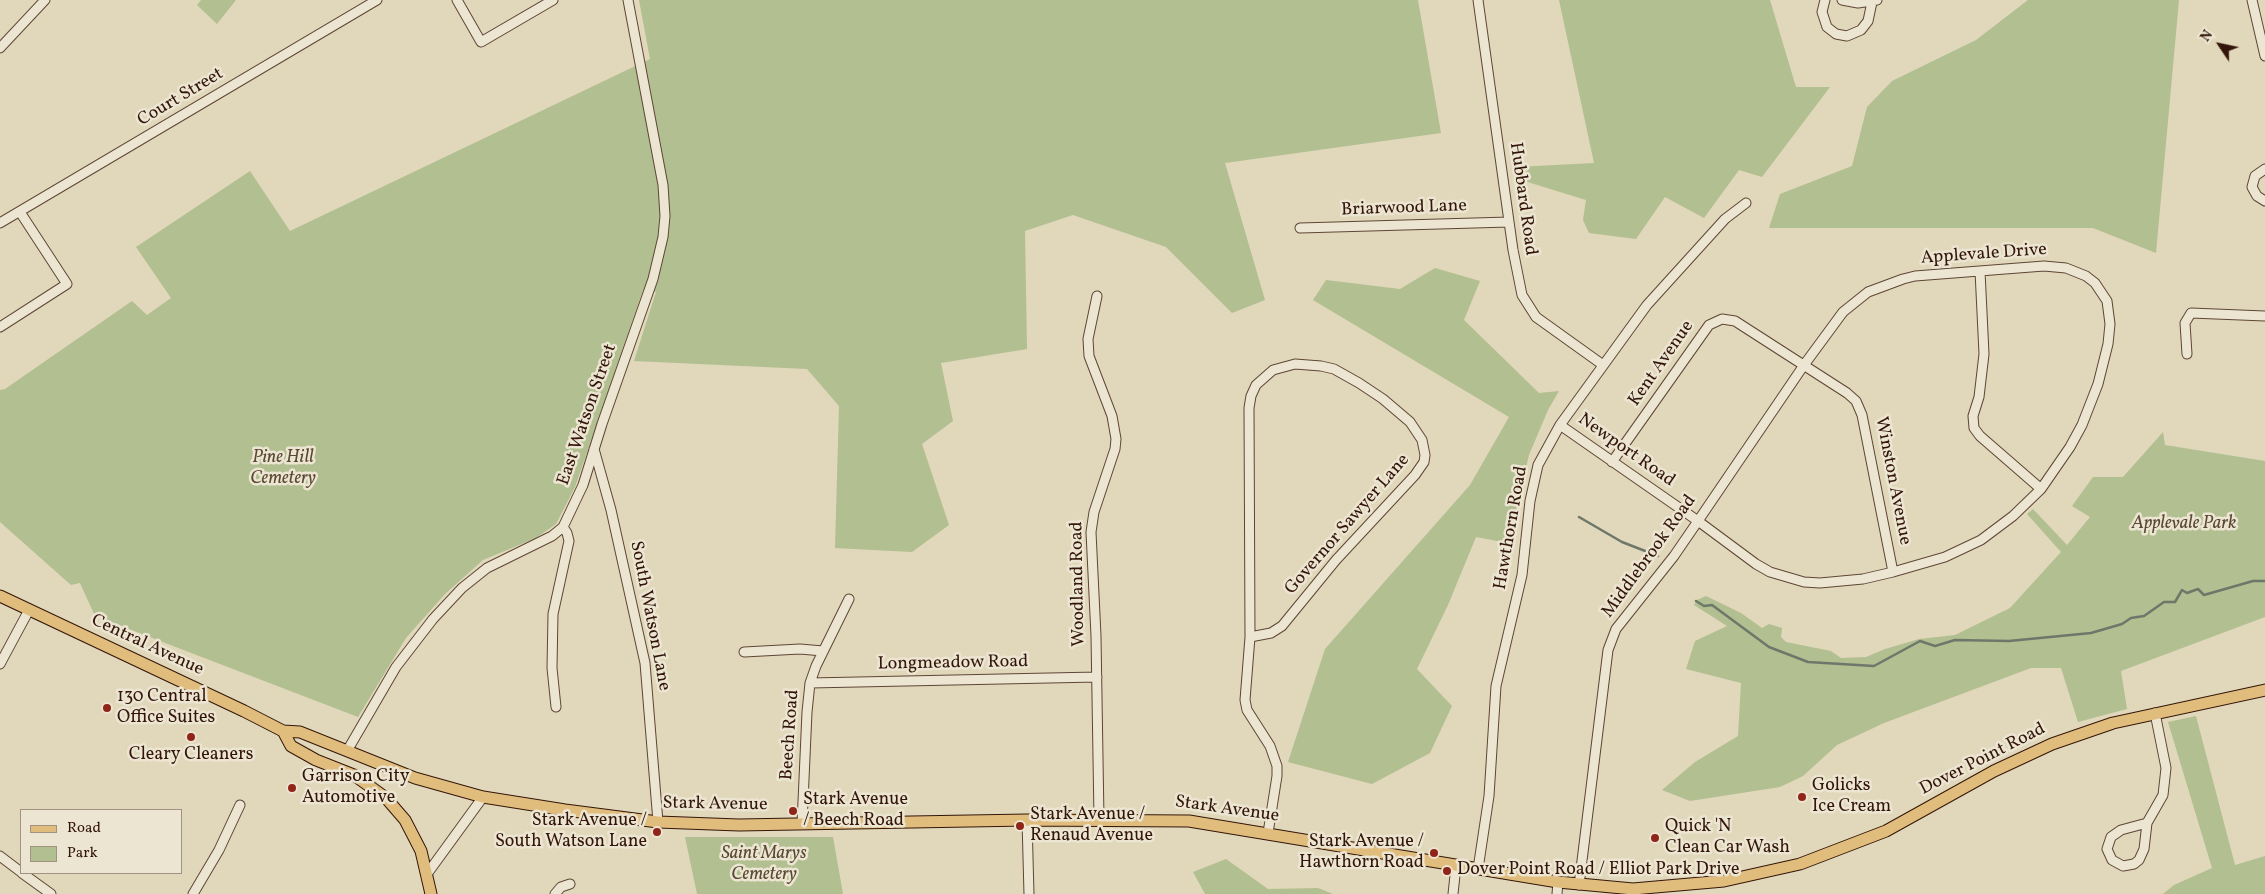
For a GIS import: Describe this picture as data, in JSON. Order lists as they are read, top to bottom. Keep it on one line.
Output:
{"streets":{"main road":["Central Avenue","Dover Point Road","Stark Avenue"],"street":["Court Street","Hubbard Road","Briarwood Lane","Applevale Drive","Kent Avenue","East Watson Street","Newport Road","Winston Avenue","Governor Sawyer Lane","Hawthorn Road","Middlebrook Road","Woodland Road","South Watson Lane","Longmeadow Road","Beech Road"]},"crossings":[["Hubbard Road","Briarwood Lane"],["Hubbard Road","Hawthorn Road"],["Applevale Drive","Kent Avenue"],["Applevale Drive","Newport Road"],["Applevale Drive","Winston Avenue"],["Applevale Drive","Middlebrook Road"],["Kent Avenue","Newport Road"],["Kent Avenue","Winston Avenue"],["Kent Avenue","Middlebrook Road"],["East Watson Street","South Watson Lane"],["Newport Road","Hawthorn Road"],["Newport Road","Middlebrook Road"],["Winston Avenue","Middlebrook Road"],["Governor Sawyer Lane","Stark Avenue"],["Hawthorn Road","Stark Avenue"],["Middlebrook Road","Stark Avenue"],["Woodland Road","Longmeadow Road"],["Woodland Road","Stark Avenue"],["South Watson Lane","Stark Avenue"],["Central Avenue","Stark Avenue"],["Longmeadow Road","Beech Road"],["Beech Road","Stark Avenue"],["Dover Point Road","Stark Avenue"]],"parks":["Pine Hill Cemetery","Applevale Park","Saint Marys Cemetery"],"places":["130 Central Office Suites","Cleary Cleaners","Garrison City Automotive","Golicks Ice Cream","Stark Avenue / Beech Road","Stark Avenue / Renaud Avenue","Stark Avenue / South Watson Lane","Quick 'N Clean Car Wash","Stark Avenue / Hawthorn Road","Dover Point Road / Elliot Park Drive"],"legend":["Road","Park"],"north":"top left"}
